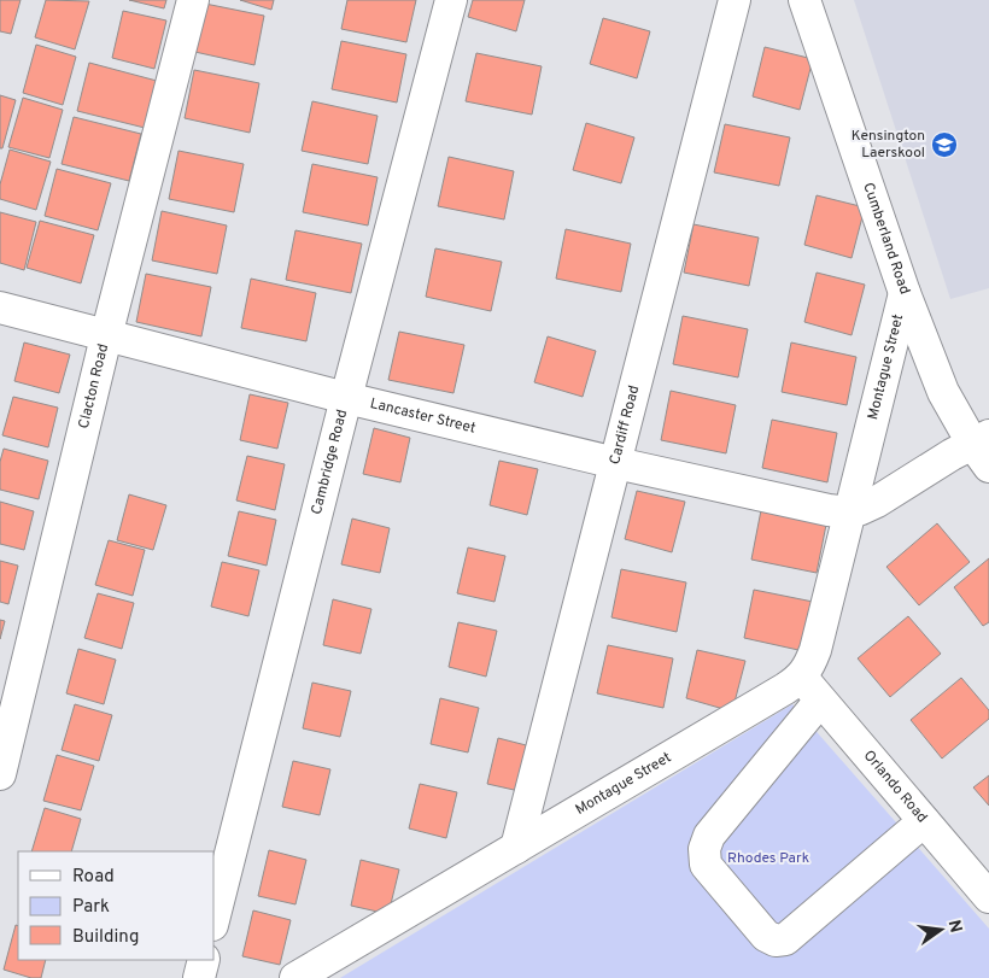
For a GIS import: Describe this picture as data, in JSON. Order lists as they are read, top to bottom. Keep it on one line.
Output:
{"streets":{"street":["Cumberland Road","Montague Street","Clacton Road","Lancaster Street","Cardiff Road","Cambridge Road","Orlando Road"]},"crossings":[["Cumberland Road","Montague Street"],["Montague Street","Lancaster Street"],["Montague Street","Cardiff Road"],["Montague Street","Orlando Road"],["Clacton Road","Lancaster Street"],["Lancaster Street","Cardiff Road"],["Lancaster Street","Cambridge Road"]],"parks":["Rhodes Park"],"places":{"school or university":["Kensington Laerskool"]},"legend":["Road","Park","Building"],"north":"right"}
